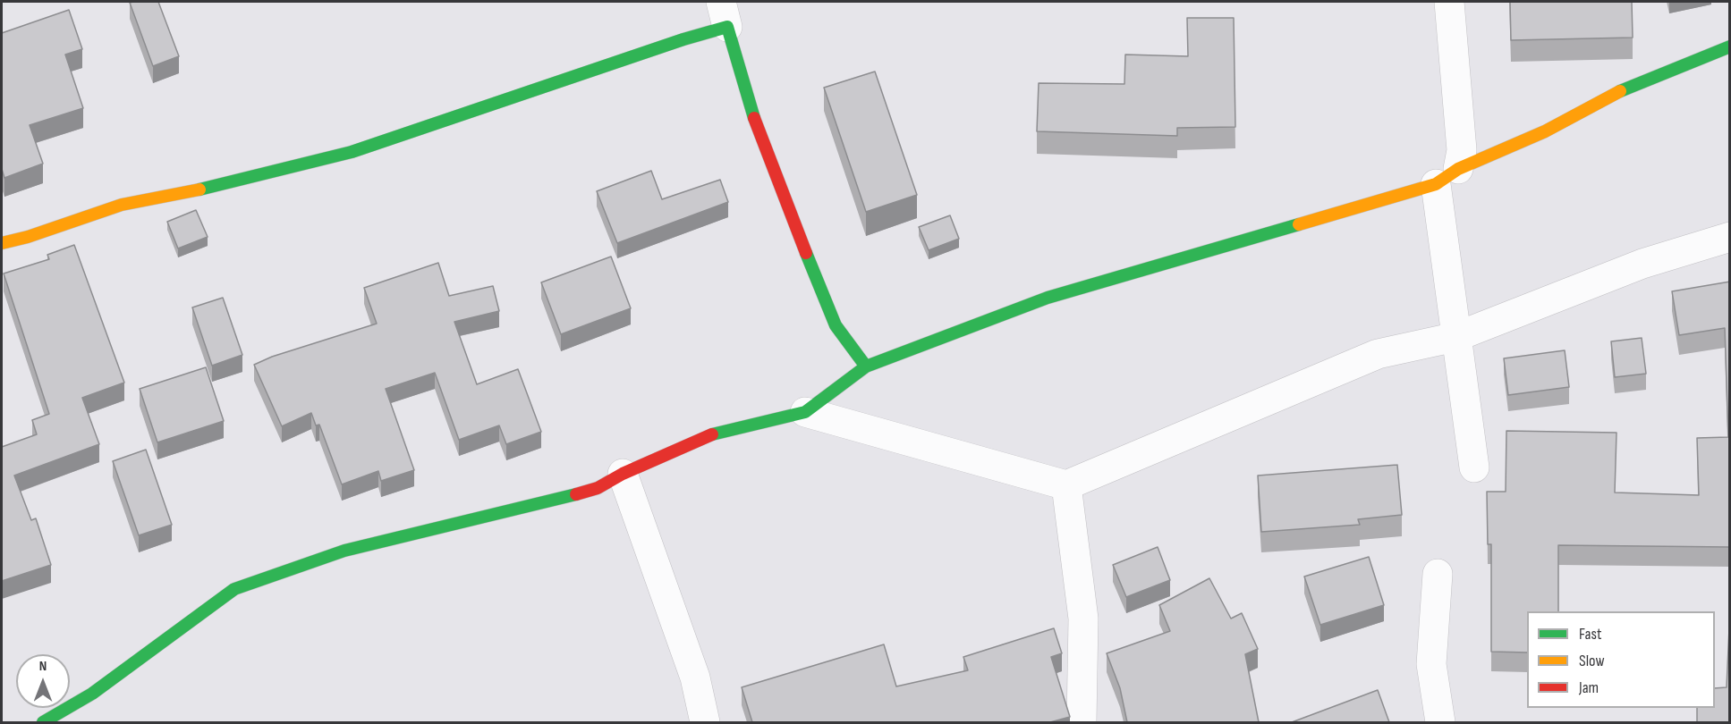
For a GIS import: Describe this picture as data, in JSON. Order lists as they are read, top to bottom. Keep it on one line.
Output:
{"legend":["Fast","Slow","Jam"],"north":"top"}
